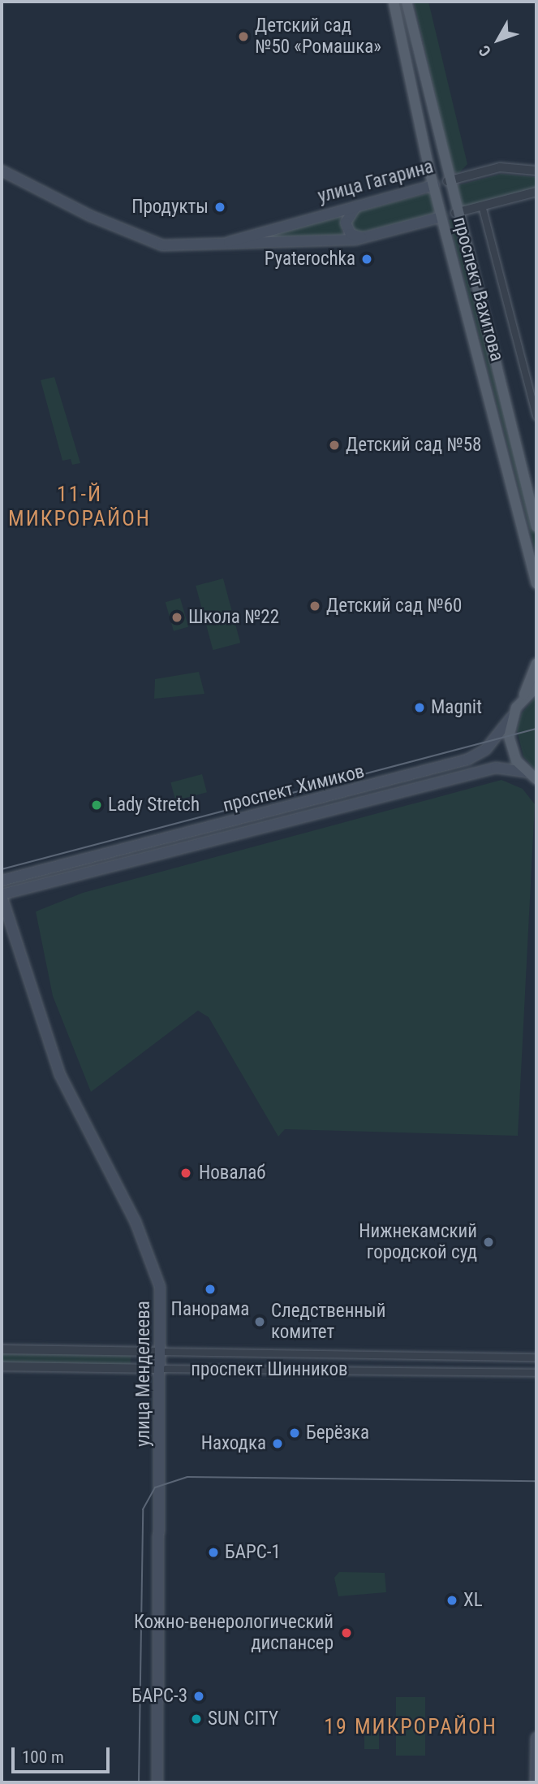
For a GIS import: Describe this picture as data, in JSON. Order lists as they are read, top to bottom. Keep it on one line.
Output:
{"streets":{"main road":["улица Гагарина","проспект Вахитова","проспект Химиков","улица Менделеева"],"street":["проспект Шинников"]},"crossings":[["улица Гагарина","проспект Вахитова"],["проспект Химиков","улица Менделеева"],["проспект Шинников","улица Менделеева"]],"districts":["11-Й МИКРОРАЙОН","19 МИКРОРАЙОН"],"places":["Детский сад №50 «Ромашка»","Продукты","Pyaterochka","Детский сад №58","Детский сад №60","Школа №22","Magnit","Lady Stretch","Новалаб","Нижнекамский городской суд","Панорама","Следственный комитет","Берёзка","Находка","БАРС-1","XL","Кожно-венерологический диспансер","БАРС-3","SUN CITY"],"scale_bar":"100 m","north":"bottom left"}
